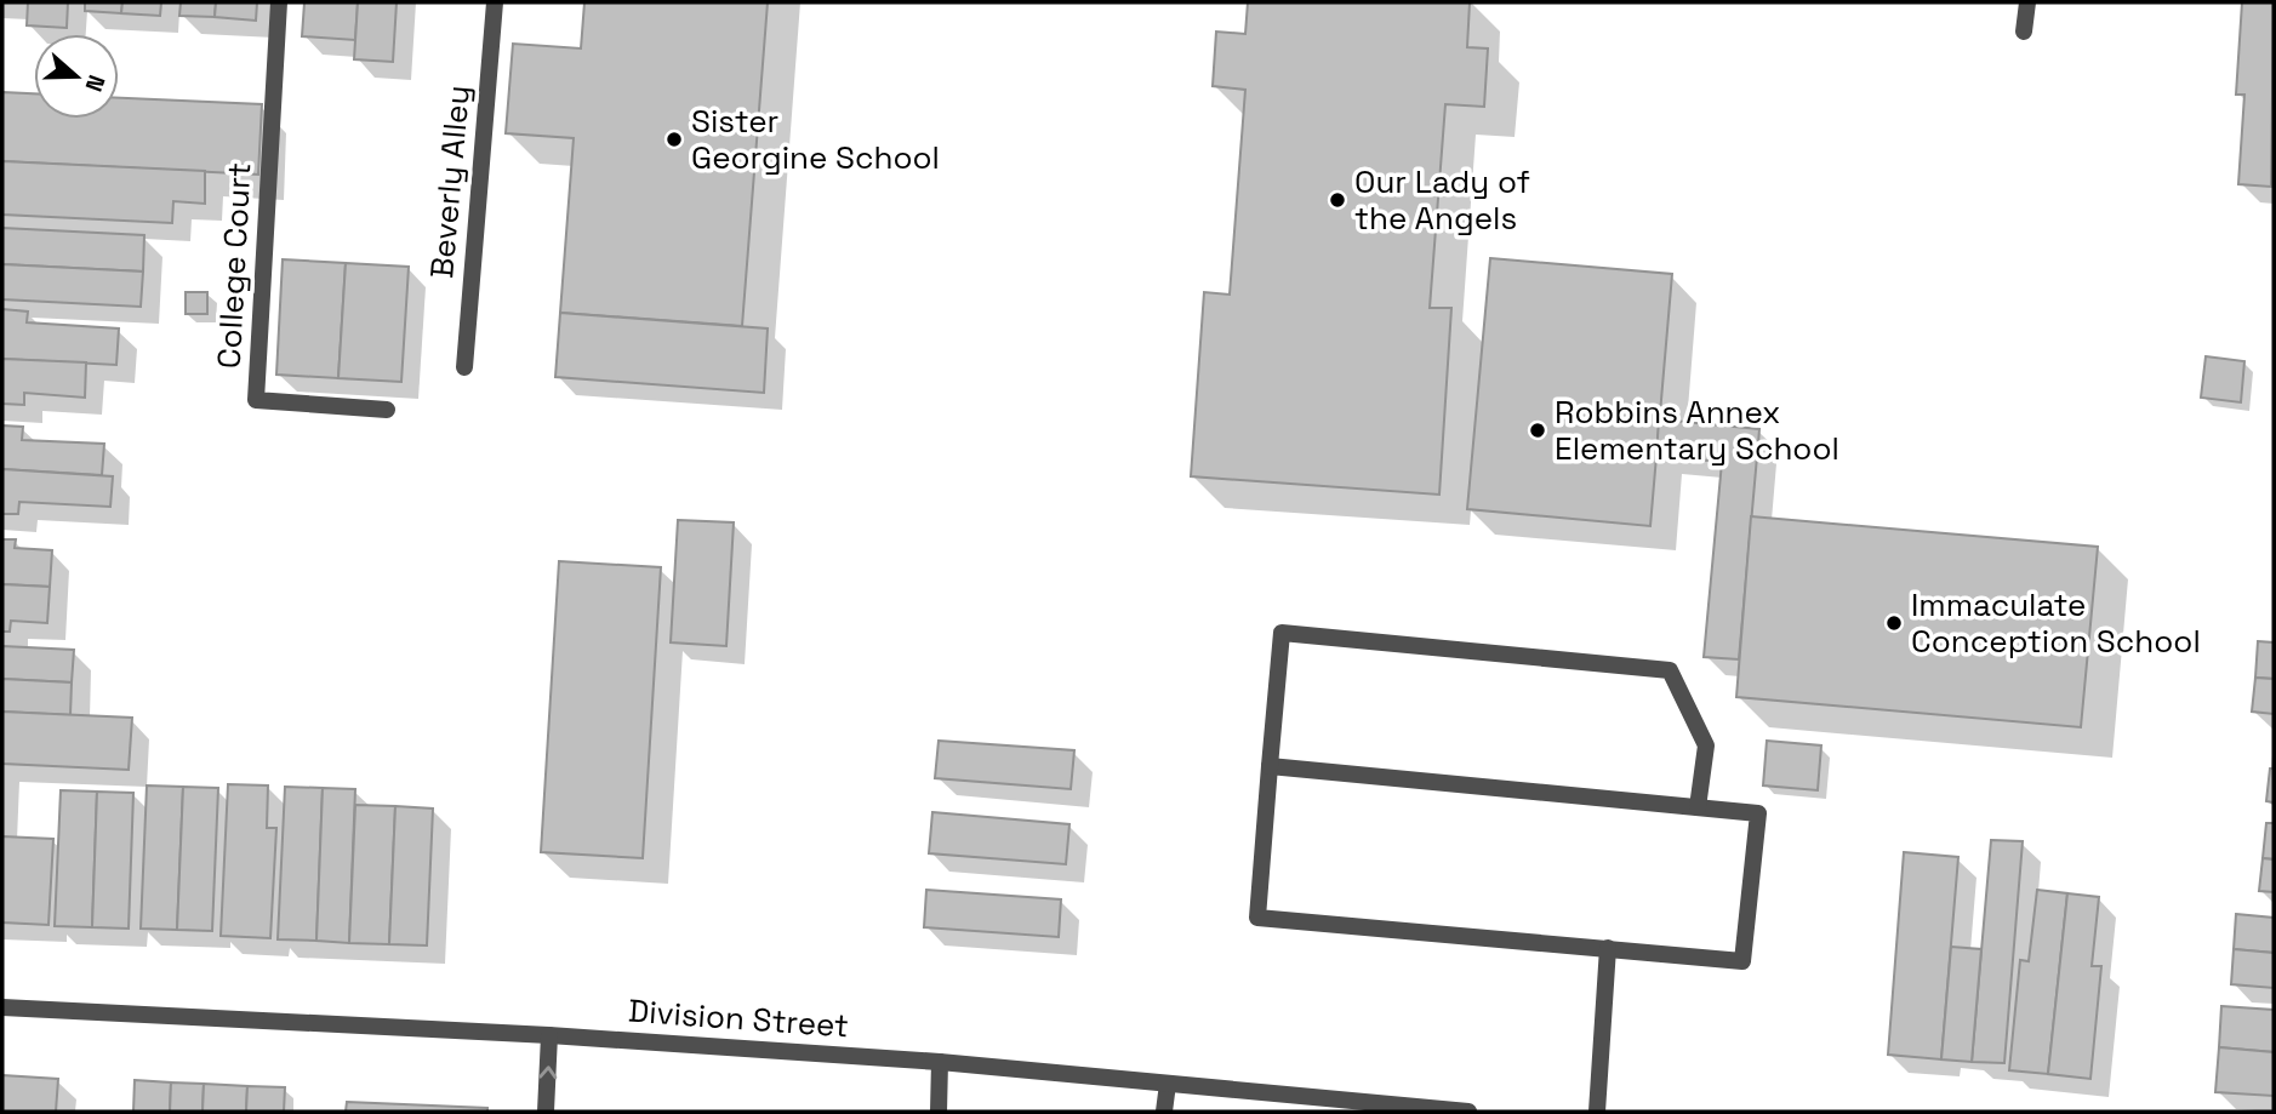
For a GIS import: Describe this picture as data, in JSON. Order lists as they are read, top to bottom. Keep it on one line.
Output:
{"streets":{"street":["Beverly Alley","College Court","Division Street"]},"places":["Sister Georgine School","Our Lady of the Angels","Robbins Annex Elementary School","Immaculate Conception School"],"north":"right"}
